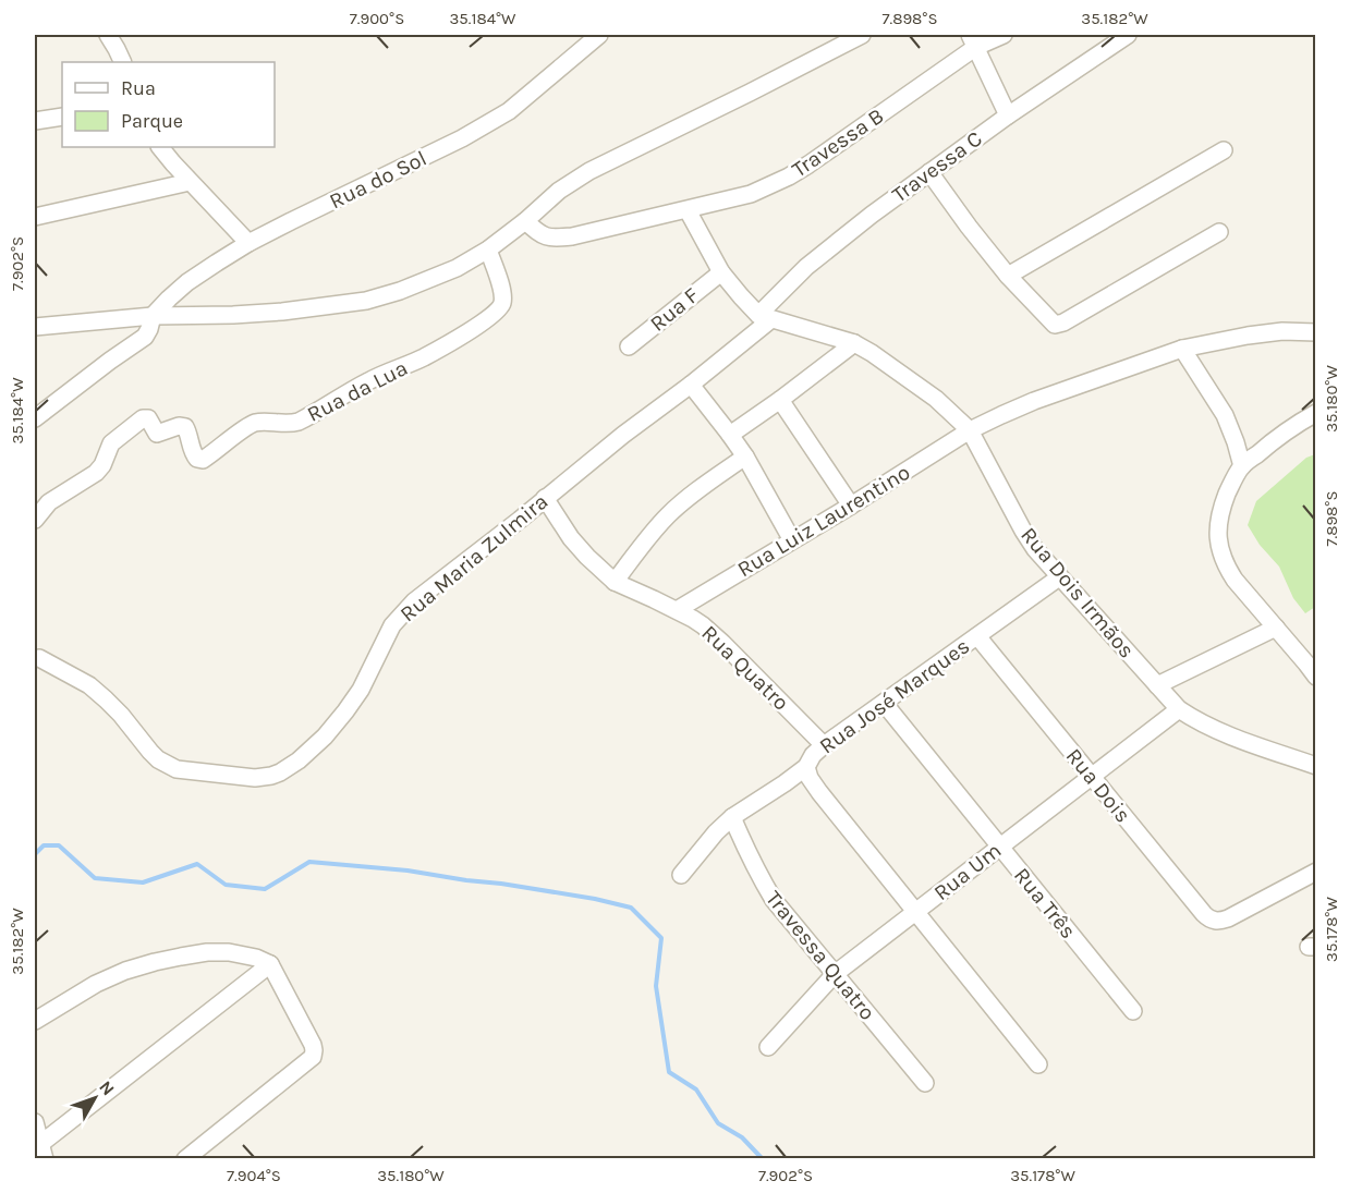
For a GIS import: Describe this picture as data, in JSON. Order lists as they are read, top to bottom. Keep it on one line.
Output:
{"streets":{"street":["Travessa B","Travessa C","Rua do Sol","Rua F","Rua da Lua","Rua Luiz Laurentino","Rua Maria Zulmira","Rua Dois Irmãos","Rua Quatro","Rua José Marques","Rua Dois","Rua Um","Rua Três","Travessa Quatro"]},"crossings":[["Travessa C","Rua Maria Zulmira"],["Travessa C","Rua Dois Irmãos"],["Rua Luiz Laurentino","Rua Dois Irmãos"],["Rua Luiz Laurentino","Rua Quatro"],["Rua Maria Zulmira","Rua Dois Irmãos"],["Rua Maria Zulmira","Rua Quatro"],["Rua Dois Irmãos","Rua José Marques"],["Rua Dois Irmãos","Rua Um"],["Rua Quatro","Rua José Marques"],["Rua José Marques","Rua Dois"],["Rua José Marques","Rua Três"],["Rua José Marques","Travessa Quatro"],["Rua Dois","Rua Um"],["Rua Um","Rua Três"],["Rua Um","Travessa Quatro"]],"legend":["Rua","Parque"],"north":"top right","coordinates":["7.900°S","35.184°W","7.898°S","35.182°W","7.902°S","35.180°W","35.178°W","7.904°S"]}
